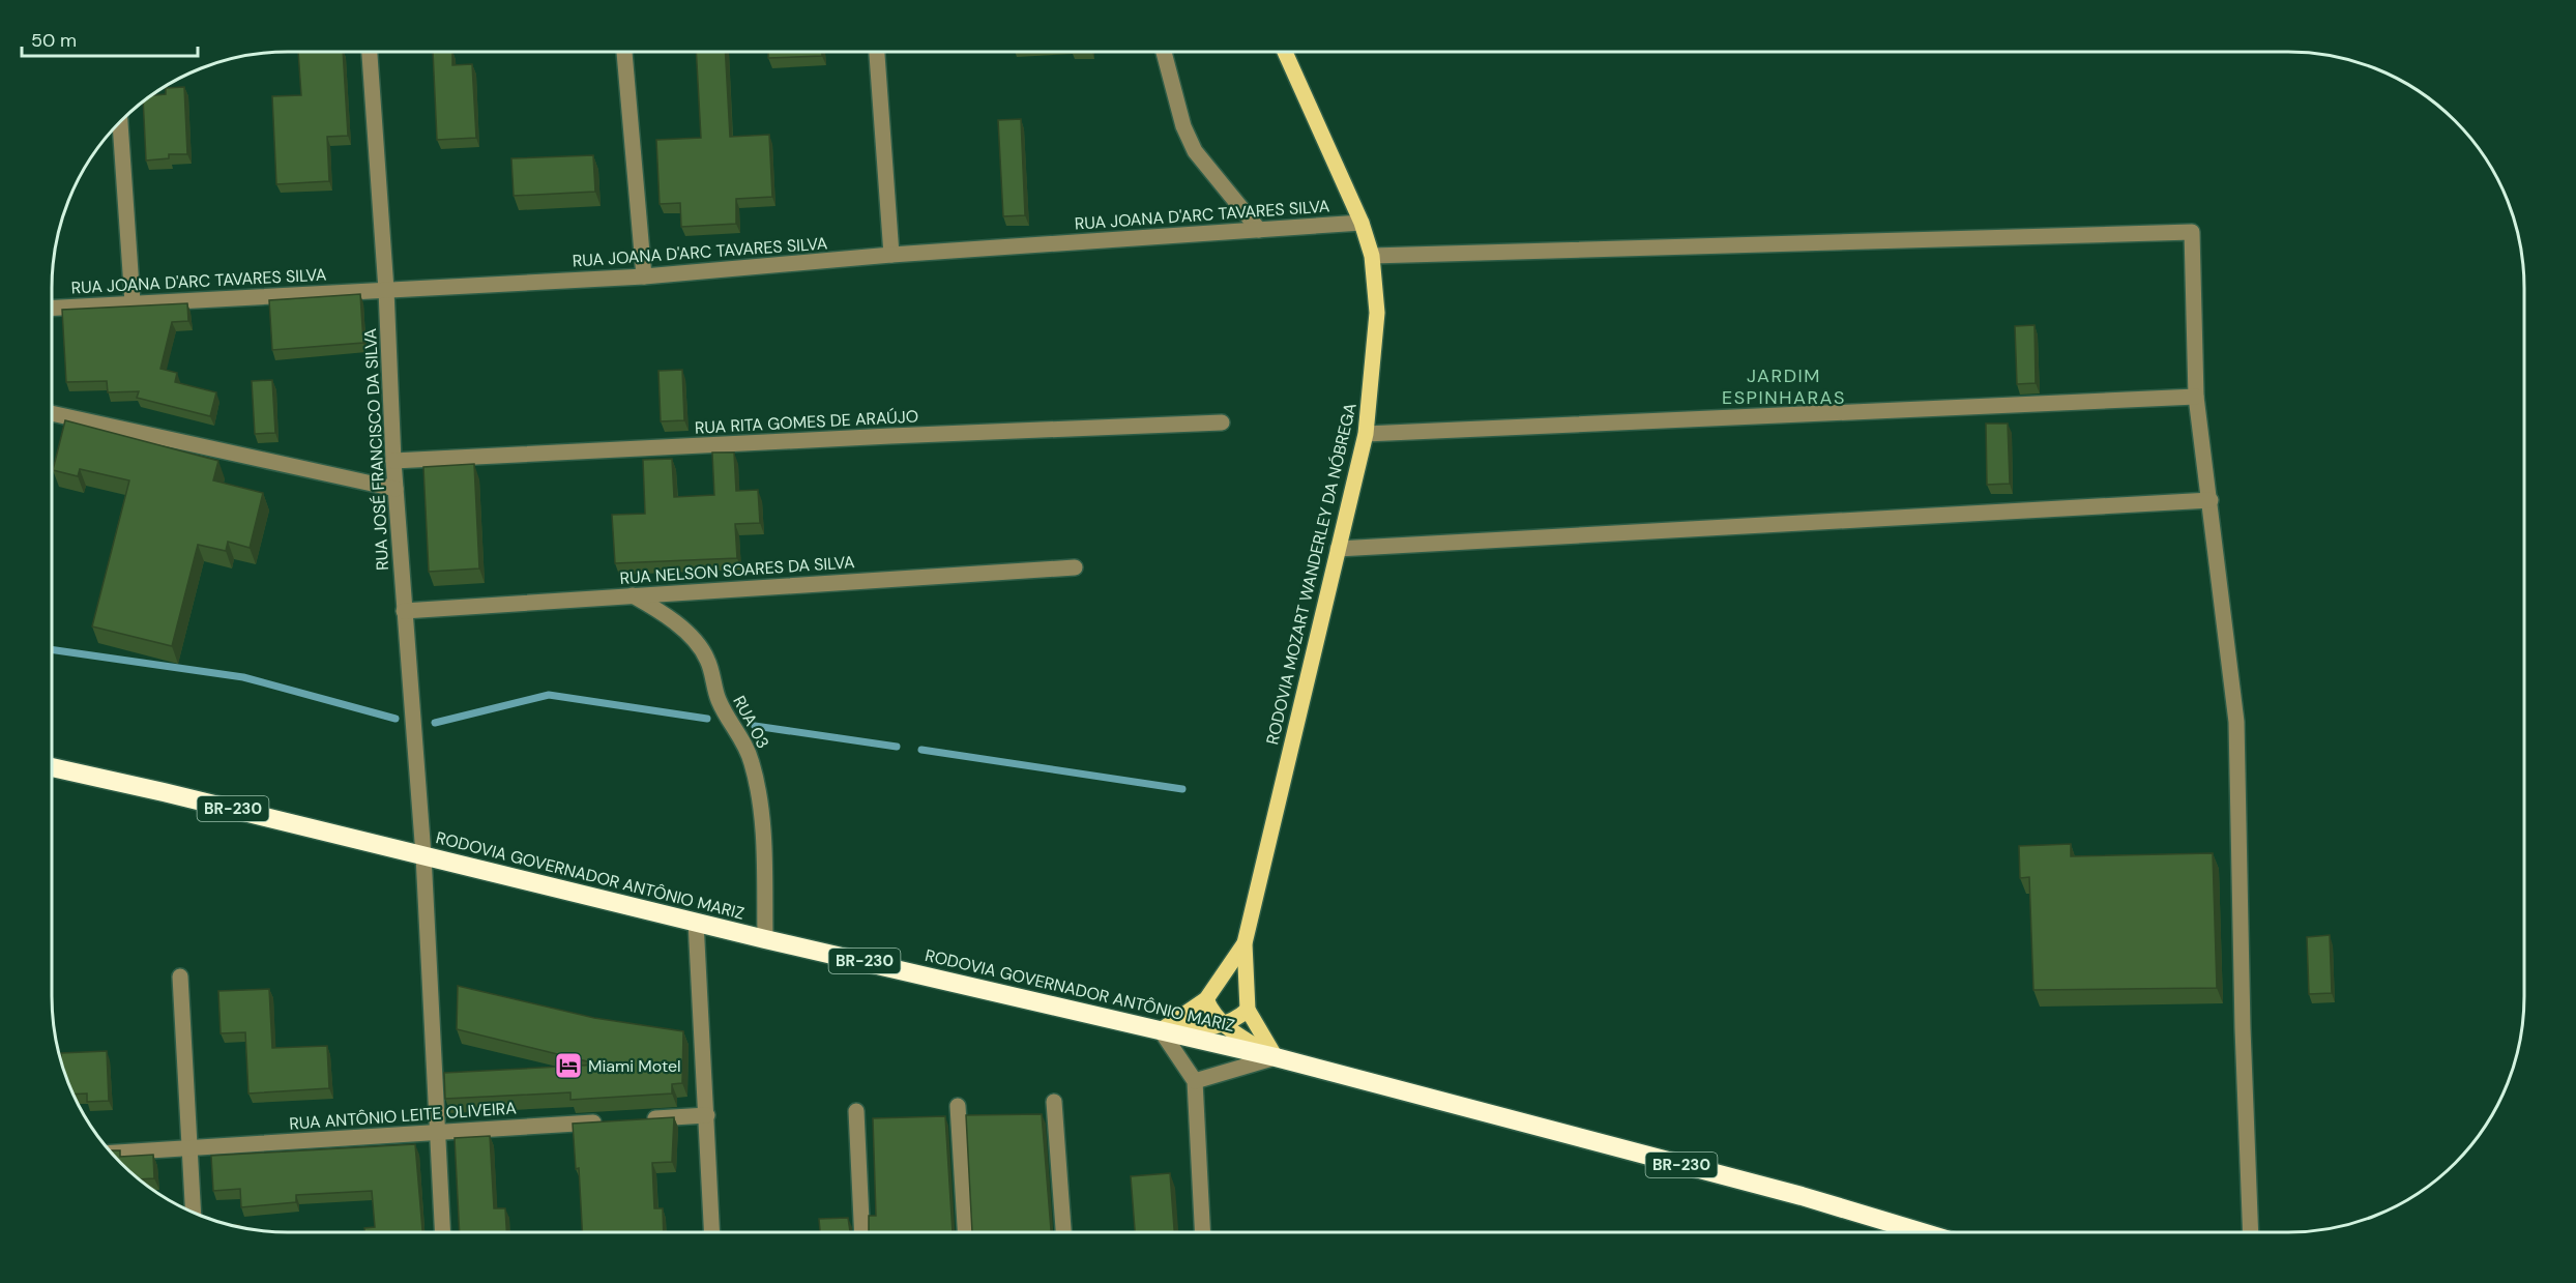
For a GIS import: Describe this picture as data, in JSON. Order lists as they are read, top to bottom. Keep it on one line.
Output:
{"streets":{"highway":["BR-230","RODOVIA GOVERNADOR ANTÔNIO MARIZ"],"main road":["RODOVIA MOZART WANDERLEY DA NÓBREGA"],"street":["RUA JOANA D'ARC TAVARES SILVA","RUA RITA GOMES DE ARAÚJO","RUA JOSÉ FRANCISCO DA SILVA","RUA NELSON SOARES DA SILVA","RUA 03","RUA ANTÔNIO LEITE OLIVEIRA"]},"crossings":[["RUA JOANA D'ARC TAVARES SILVA","RUA JOSÉ FRANCISCO DA SILVA"],["RUA JOANA D'ARC TAVARES SILVA","RODOVIA MOZART WANDERLEY DA NÓBREGA"],["RUA RITA GOMES DE ARAÚJO","RUA JOSÉ FRANCISCO DA SILVA"],["RUA JOSÉ FRANCISCO DA SILVA","RUA NELSON SOARES DA SILVA"],["RUA JOSÉ FRANCISCO DA SILVA","RODOVIA GOVERNADOR ANTÔNIO MARIZ"],["RUA JOSÉ FRANCISCO DA SILVA","RUA ANTÔNIO LEITE OLIVEIRA"],["RUA NELSON SOARES DA SILVA","RUA 03"],["RODOVIA MOZART WANDERLEY DA NÓBREGA","RODOVIA GOVERNADOR ANTÔNIO MARIZ"],["RUA 03","RODOVIA GOVERNADOR ANTÔNIO MARIZ"]],"districts":["JARDIM ESPINHARAS"],"places":{"hotel":["Miami Motel"]},"scale_bar":"50 m"}
